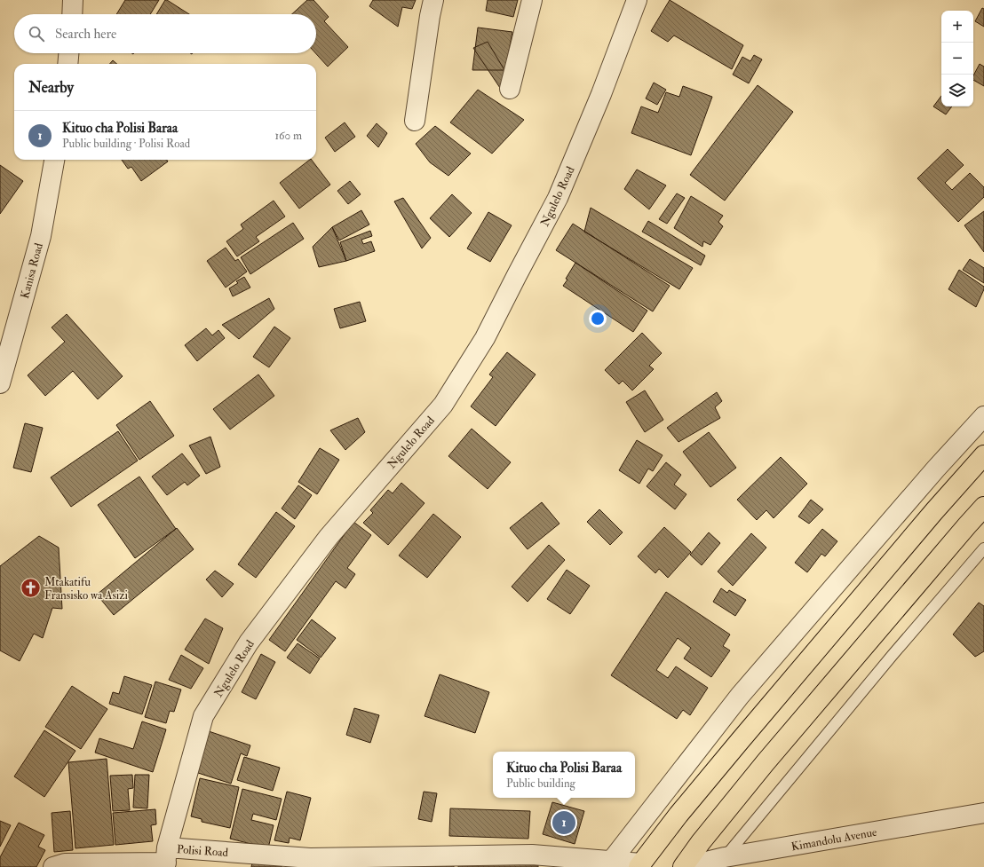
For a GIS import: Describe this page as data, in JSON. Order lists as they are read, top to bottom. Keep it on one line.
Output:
{"streets":{"street":["Ngulelo Road","Kanisa Road","Kimandolu Avenue","Polisi Road"]},"crossings":[["Ngulelo Road","Polisi Road"]],"places":{"church":["Mtakatifu Fransisko wa Asizi"]},"page":{"map_buttons":["+","−"],"search":"Search here","heading":"Nearby","list":[{"mark":"1","name":"Kituo cha Polisi Baraa","note":"Public building · Polisi Road","value":"160 m"}],"popup":["Kituo cha Polisi Baraa","Public building"],"pins":"1"}}
